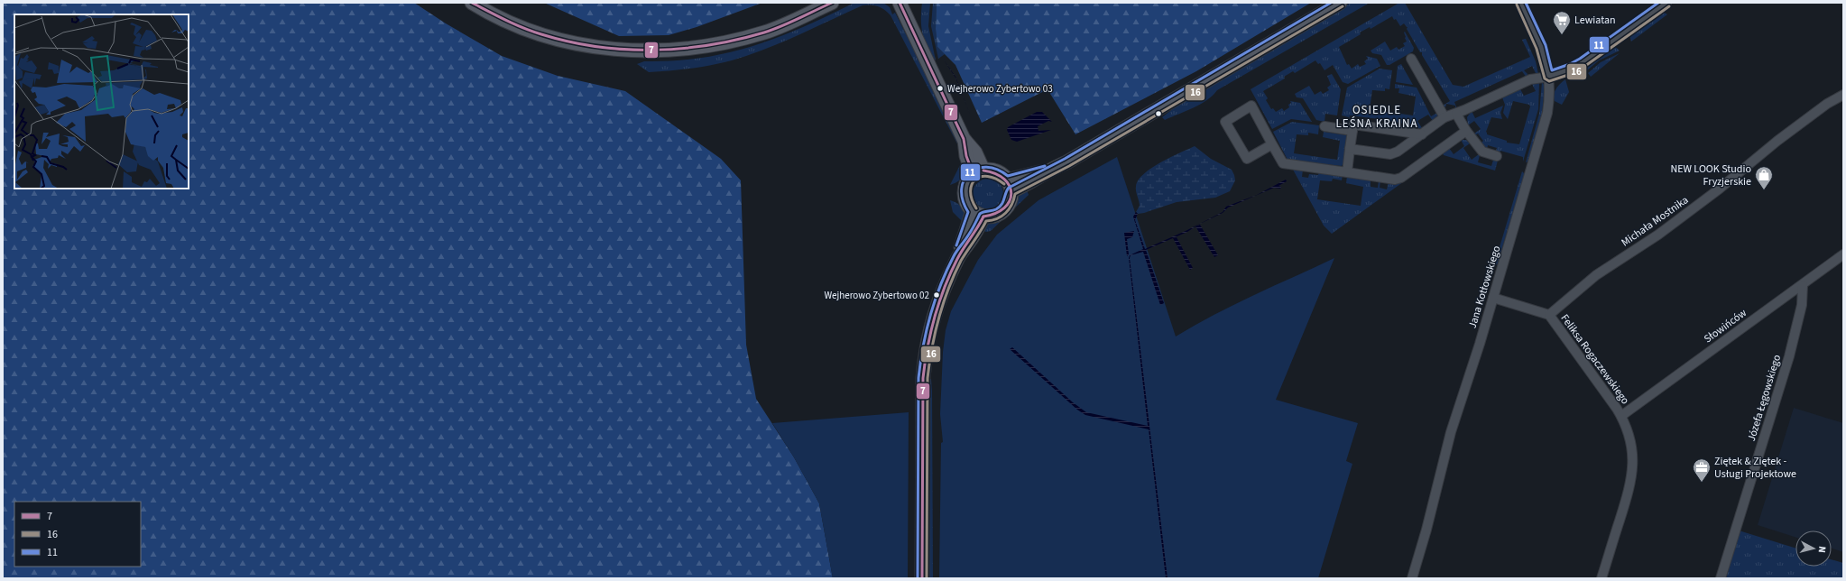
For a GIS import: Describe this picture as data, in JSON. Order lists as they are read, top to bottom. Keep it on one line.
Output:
{"streets":{"street":["Michała Mostnika","Jana Kotłowskiego","Słowińców","Feliksa Rogaczewskiego","Józefa Łęgowskiego"]},"crossings":[["Michała Mostnika","Feliksa Rogaczewskiego"],["Jana Kotłowskiego","Feliksa Rogaczewskiego"],["Słowińców","Feliksa Rogaczewskiego"],["Słowińców","Józefa Łęgowskiego"]],"districts":["OSIEDLE LEŚNA KRAINA"],"places":{"supermarket":["Lewiatan"],"other":["Wejherowo Zybertowo 03","Wejherowo Zybertowo 02"],"shop":["NEW LOOK Studio Fryzjerskie"],"office":["Ziętek & Ziętek - Usługi Projektowe"]},"lines":["transit line 7","transit line 11","transit line 16"],"legend":["7","16","11"],"north":"right"}
